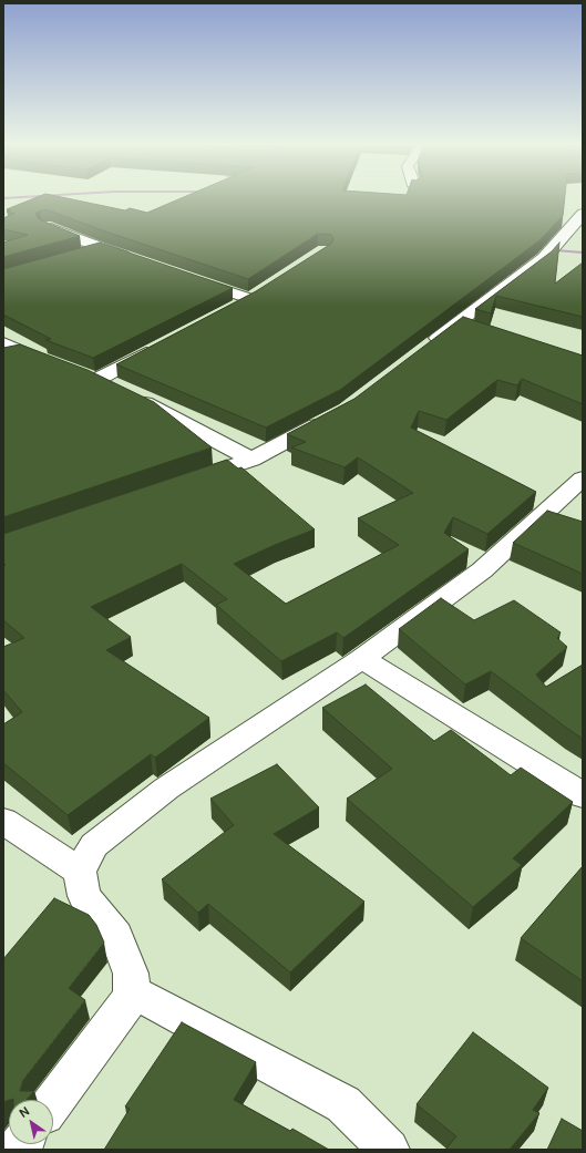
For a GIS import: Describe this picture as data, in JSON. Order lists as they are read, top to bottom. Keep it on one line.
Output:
{"north":"top left"}
